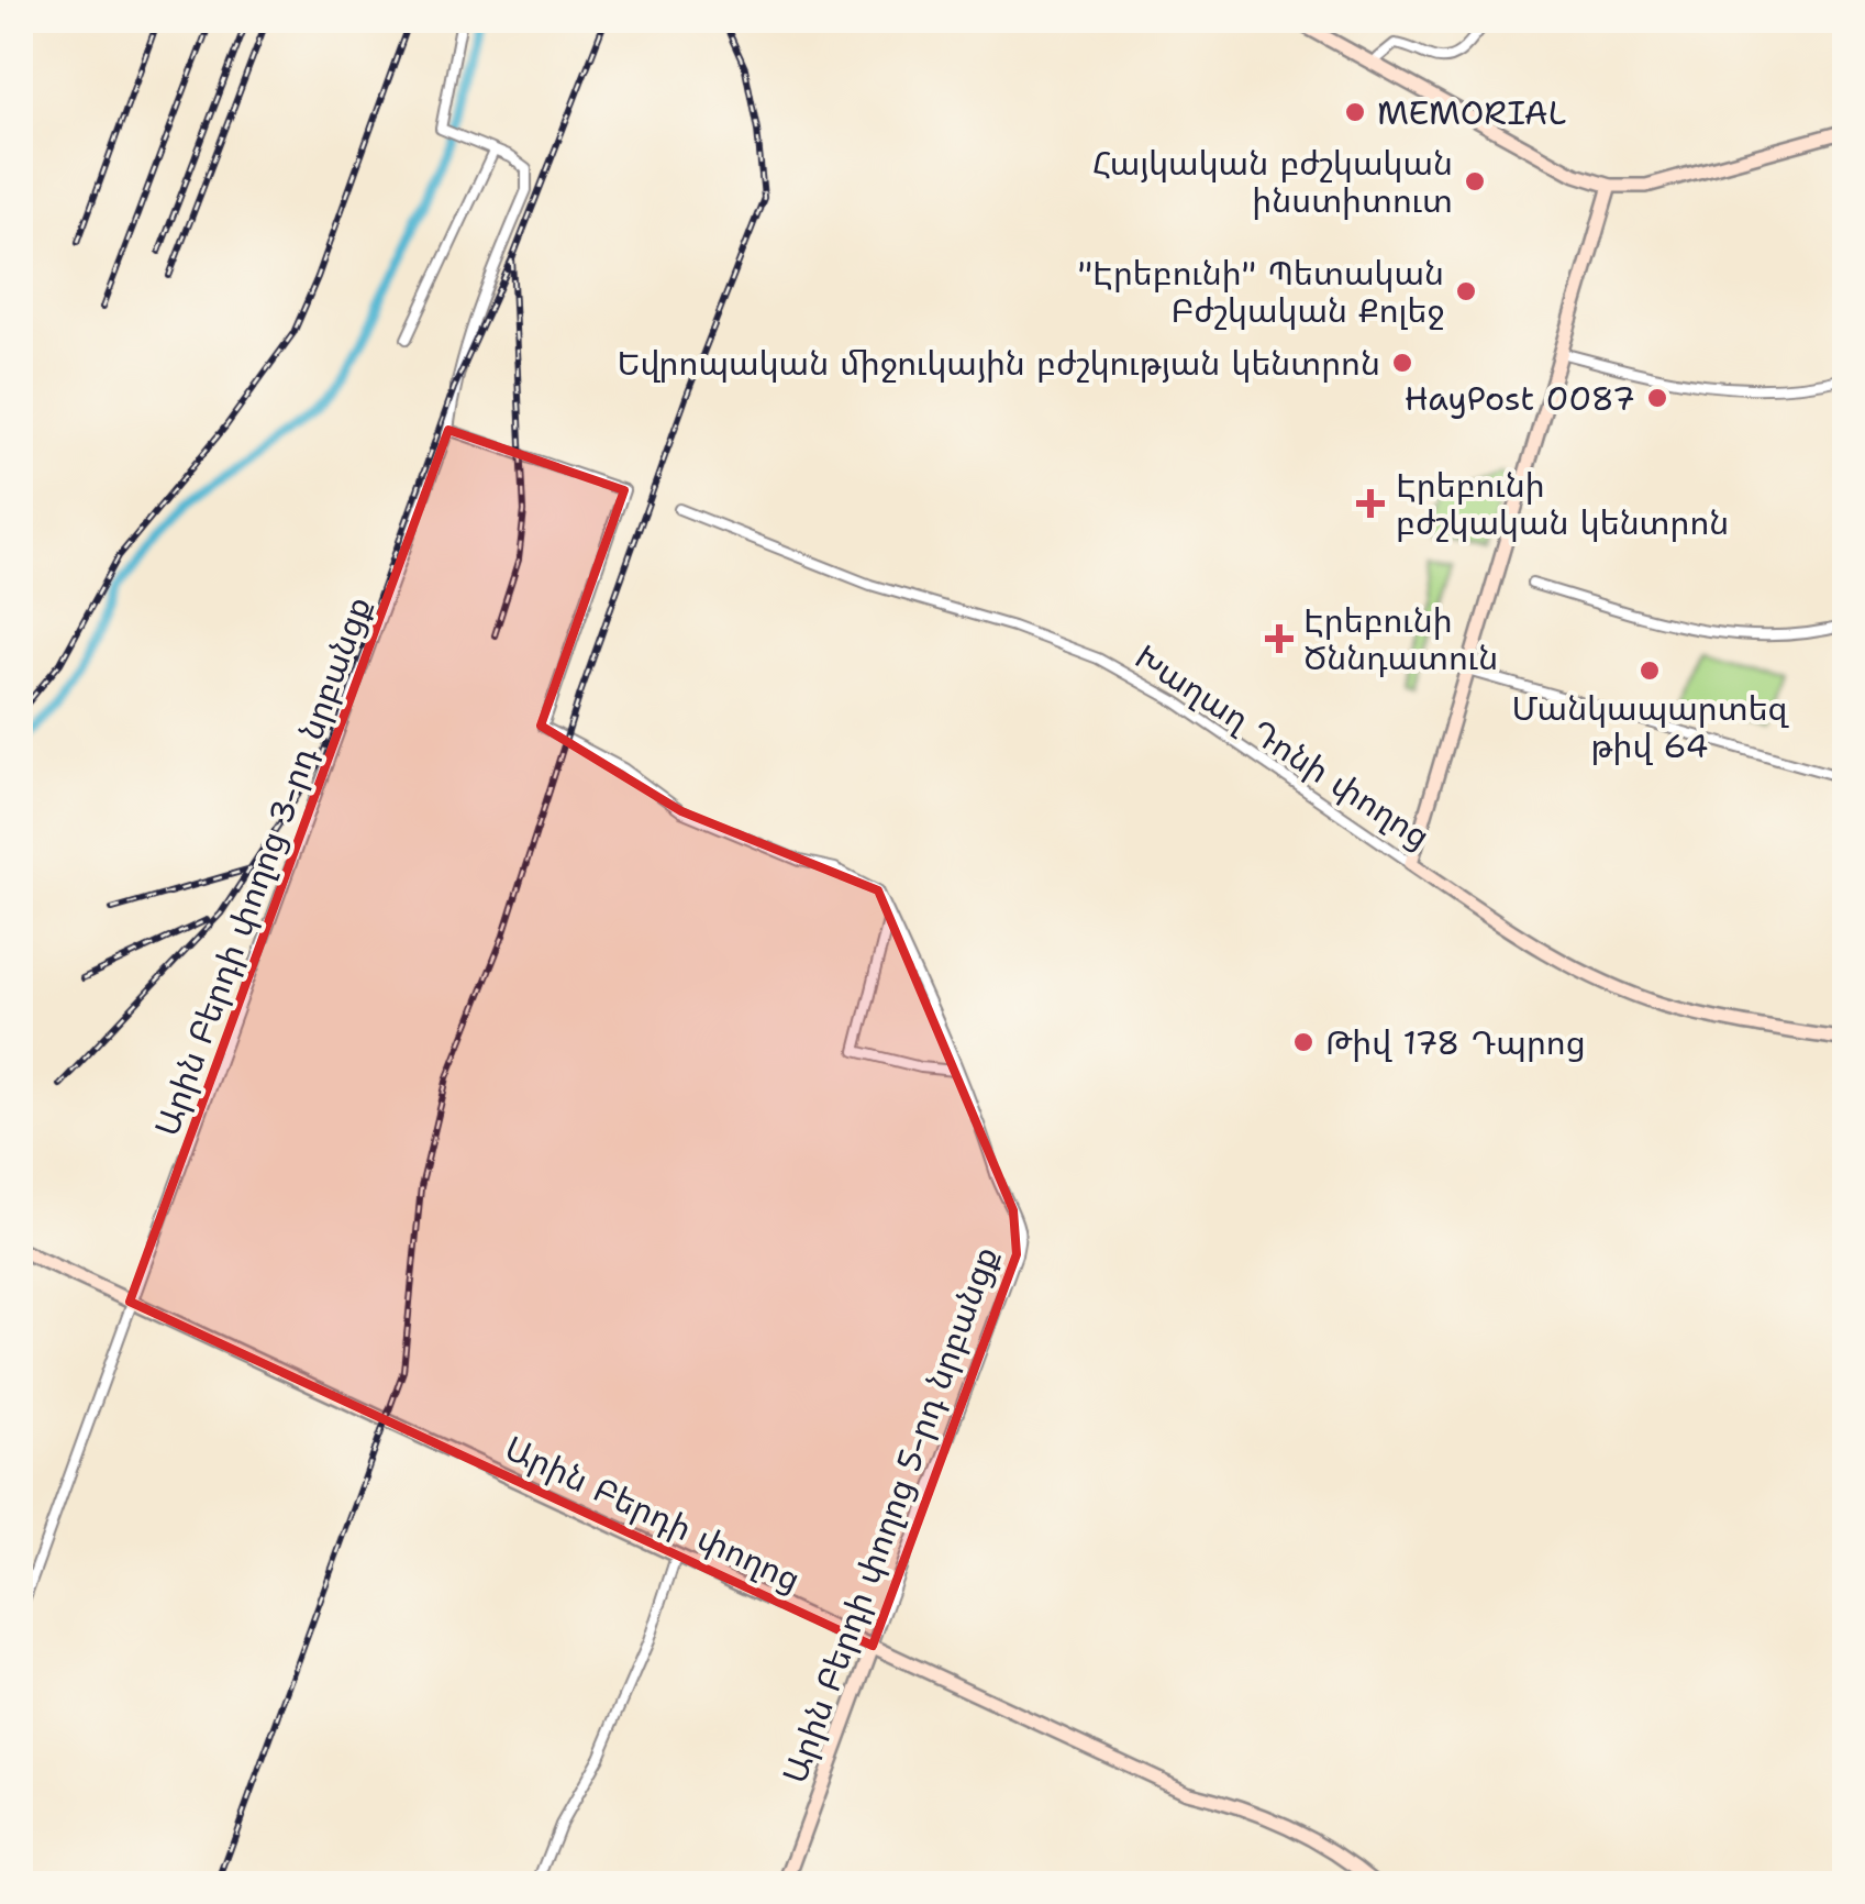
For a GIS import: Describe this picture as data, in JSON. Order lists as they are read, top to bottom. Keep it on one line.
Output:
{"streets":{"street":["Խաղաղ Դոնի փողոց","Արին Բերդի փողոց 3-րդ նրբանցք","Արին Բերդի փողոց","Արին Բերդի փողոց 5-րդ նրբանցք"]},"crossings":[["Արին Բերդի փողոց 3-րդ նրբանցք","Արին Բերդի փողոց"],["Արին Բերդի փողոց 3-րդ նրբանցք","Արին Բերդի փողոց 5-րդ նրբանցք"],["Արին Բերդի փողոց","Արին Բերդի փողոց 5-րդ նրբանցք"]],"places":{"other":["MEMORIAL","Հայկական բժշկական ինստիտուտ","\"Էրեբունի\" Պետական Բժշկական Քոլեջ","Եվրոպական միջուկային բժշկության կենտրոն","HayPost 0087","Մանկապարտեզ թիվ 64","Թիվ 178 Դպրոց"],"health":["Էրեբունի բժշկական կենտրոն","Էրեբունի Ծննդատուն"]}}
